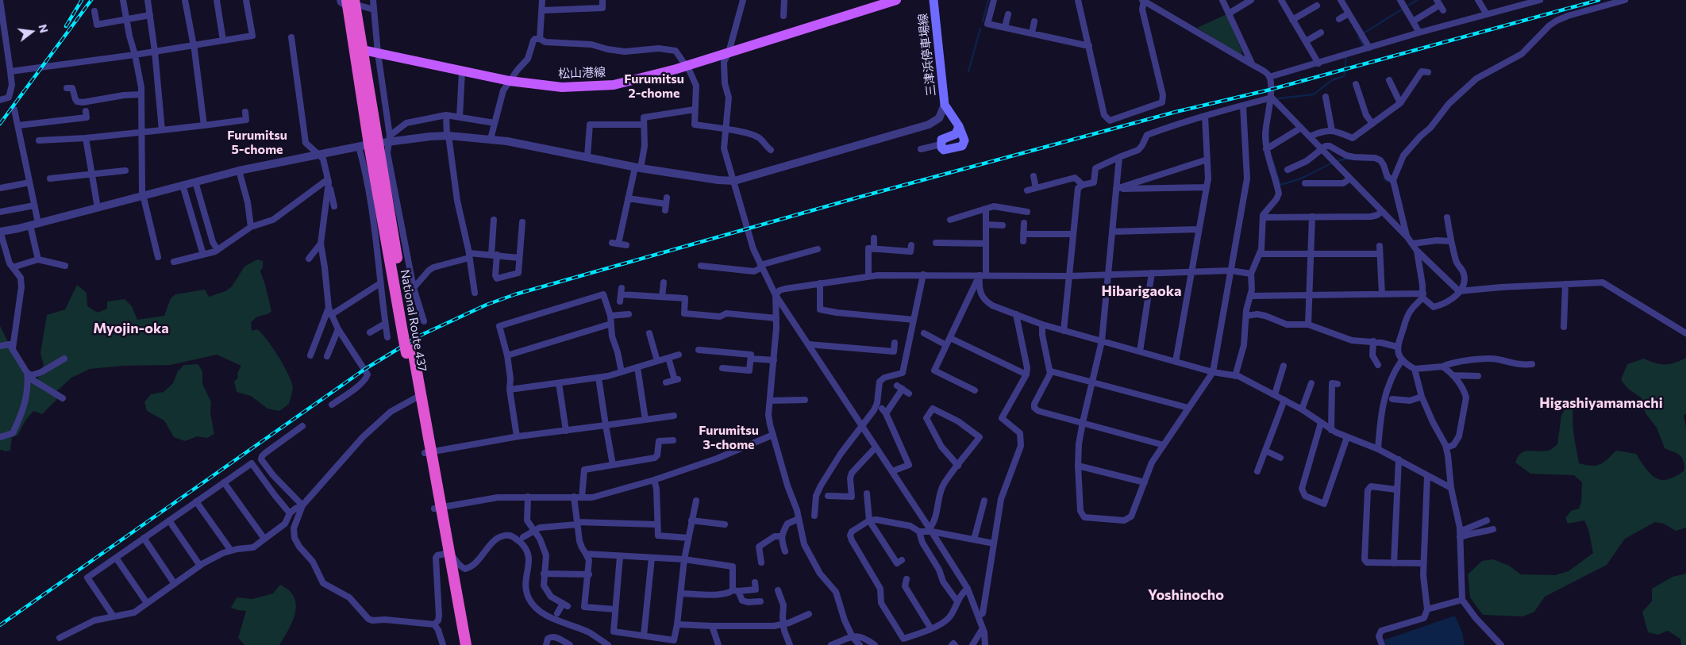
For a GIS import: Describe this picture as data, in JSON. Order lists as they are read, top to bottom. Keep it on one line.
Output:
{"streets":{"highway":["National Route 437"],"main road":["三津浜停車場線","松山港線"]},"crossings":[["松山港線","National Route 437"]],"districts":["Furumitsu 2-chome","Furumitsu 5-chome","Hibarigaoka","Myojin-oka","Higashiyamamachi","Furumitsu 3-chome","Yoshinocho"],"north":"right"}
